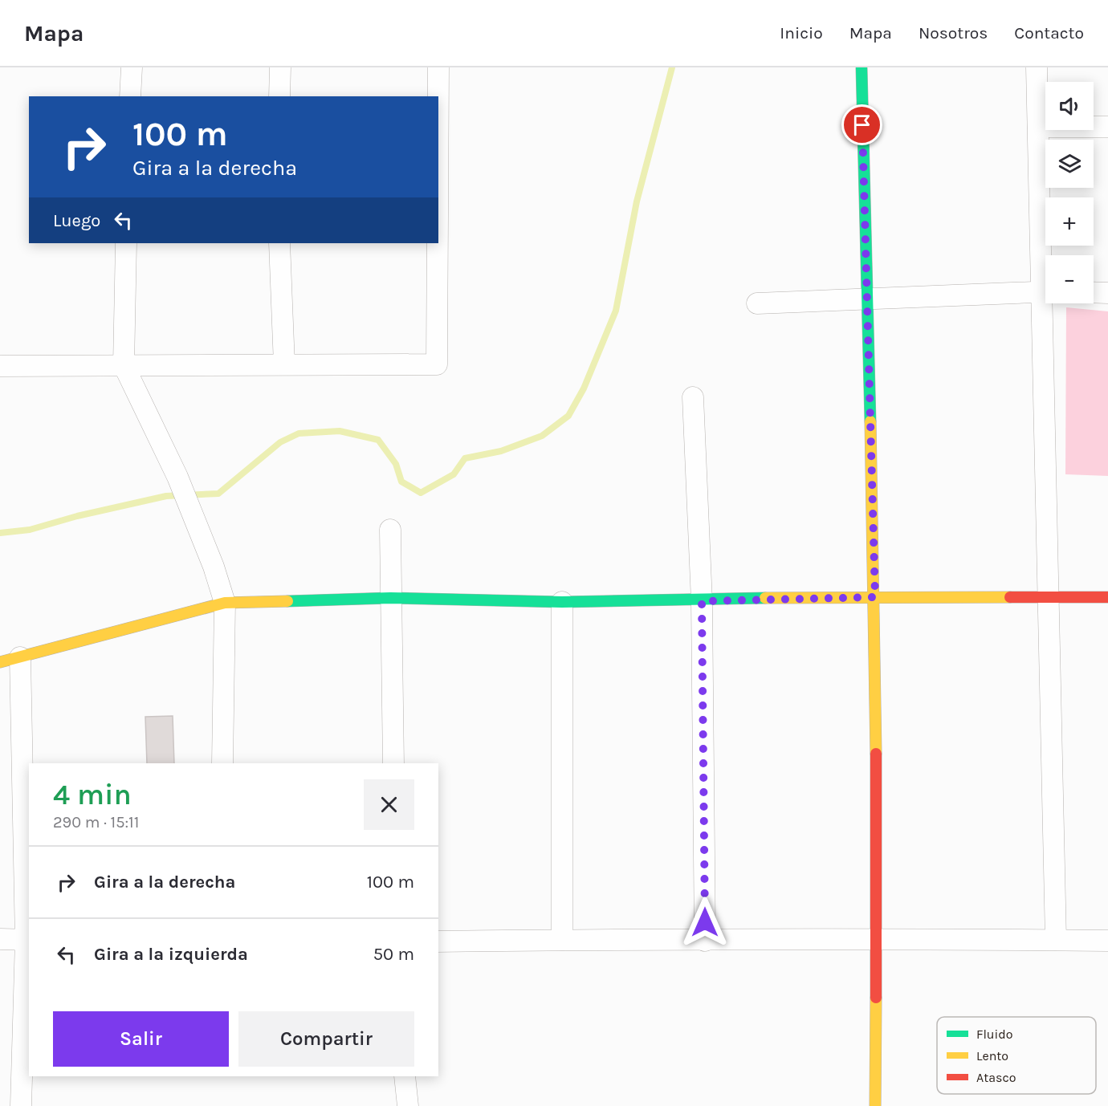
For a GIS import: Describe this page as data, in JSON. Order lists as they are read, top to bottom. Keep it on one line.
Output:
{"legend":["Fluido","Lento","Atasco"],"page":{"header":"Mapa","nav":["Inicio","Mapa","Nosotros","Contacto"],"map_buttons":["+","−"],"turn":["100 m","Gira a la derecha"],"then":"Luego","heading":["4 min","290 m · 15:11"],"list":[{"name":"Gira a la derecha","value":"100 m"},{"name":"Gira a la izquierda","value":"50 m"}],"buttons":["Salir","Compartir"]}}
